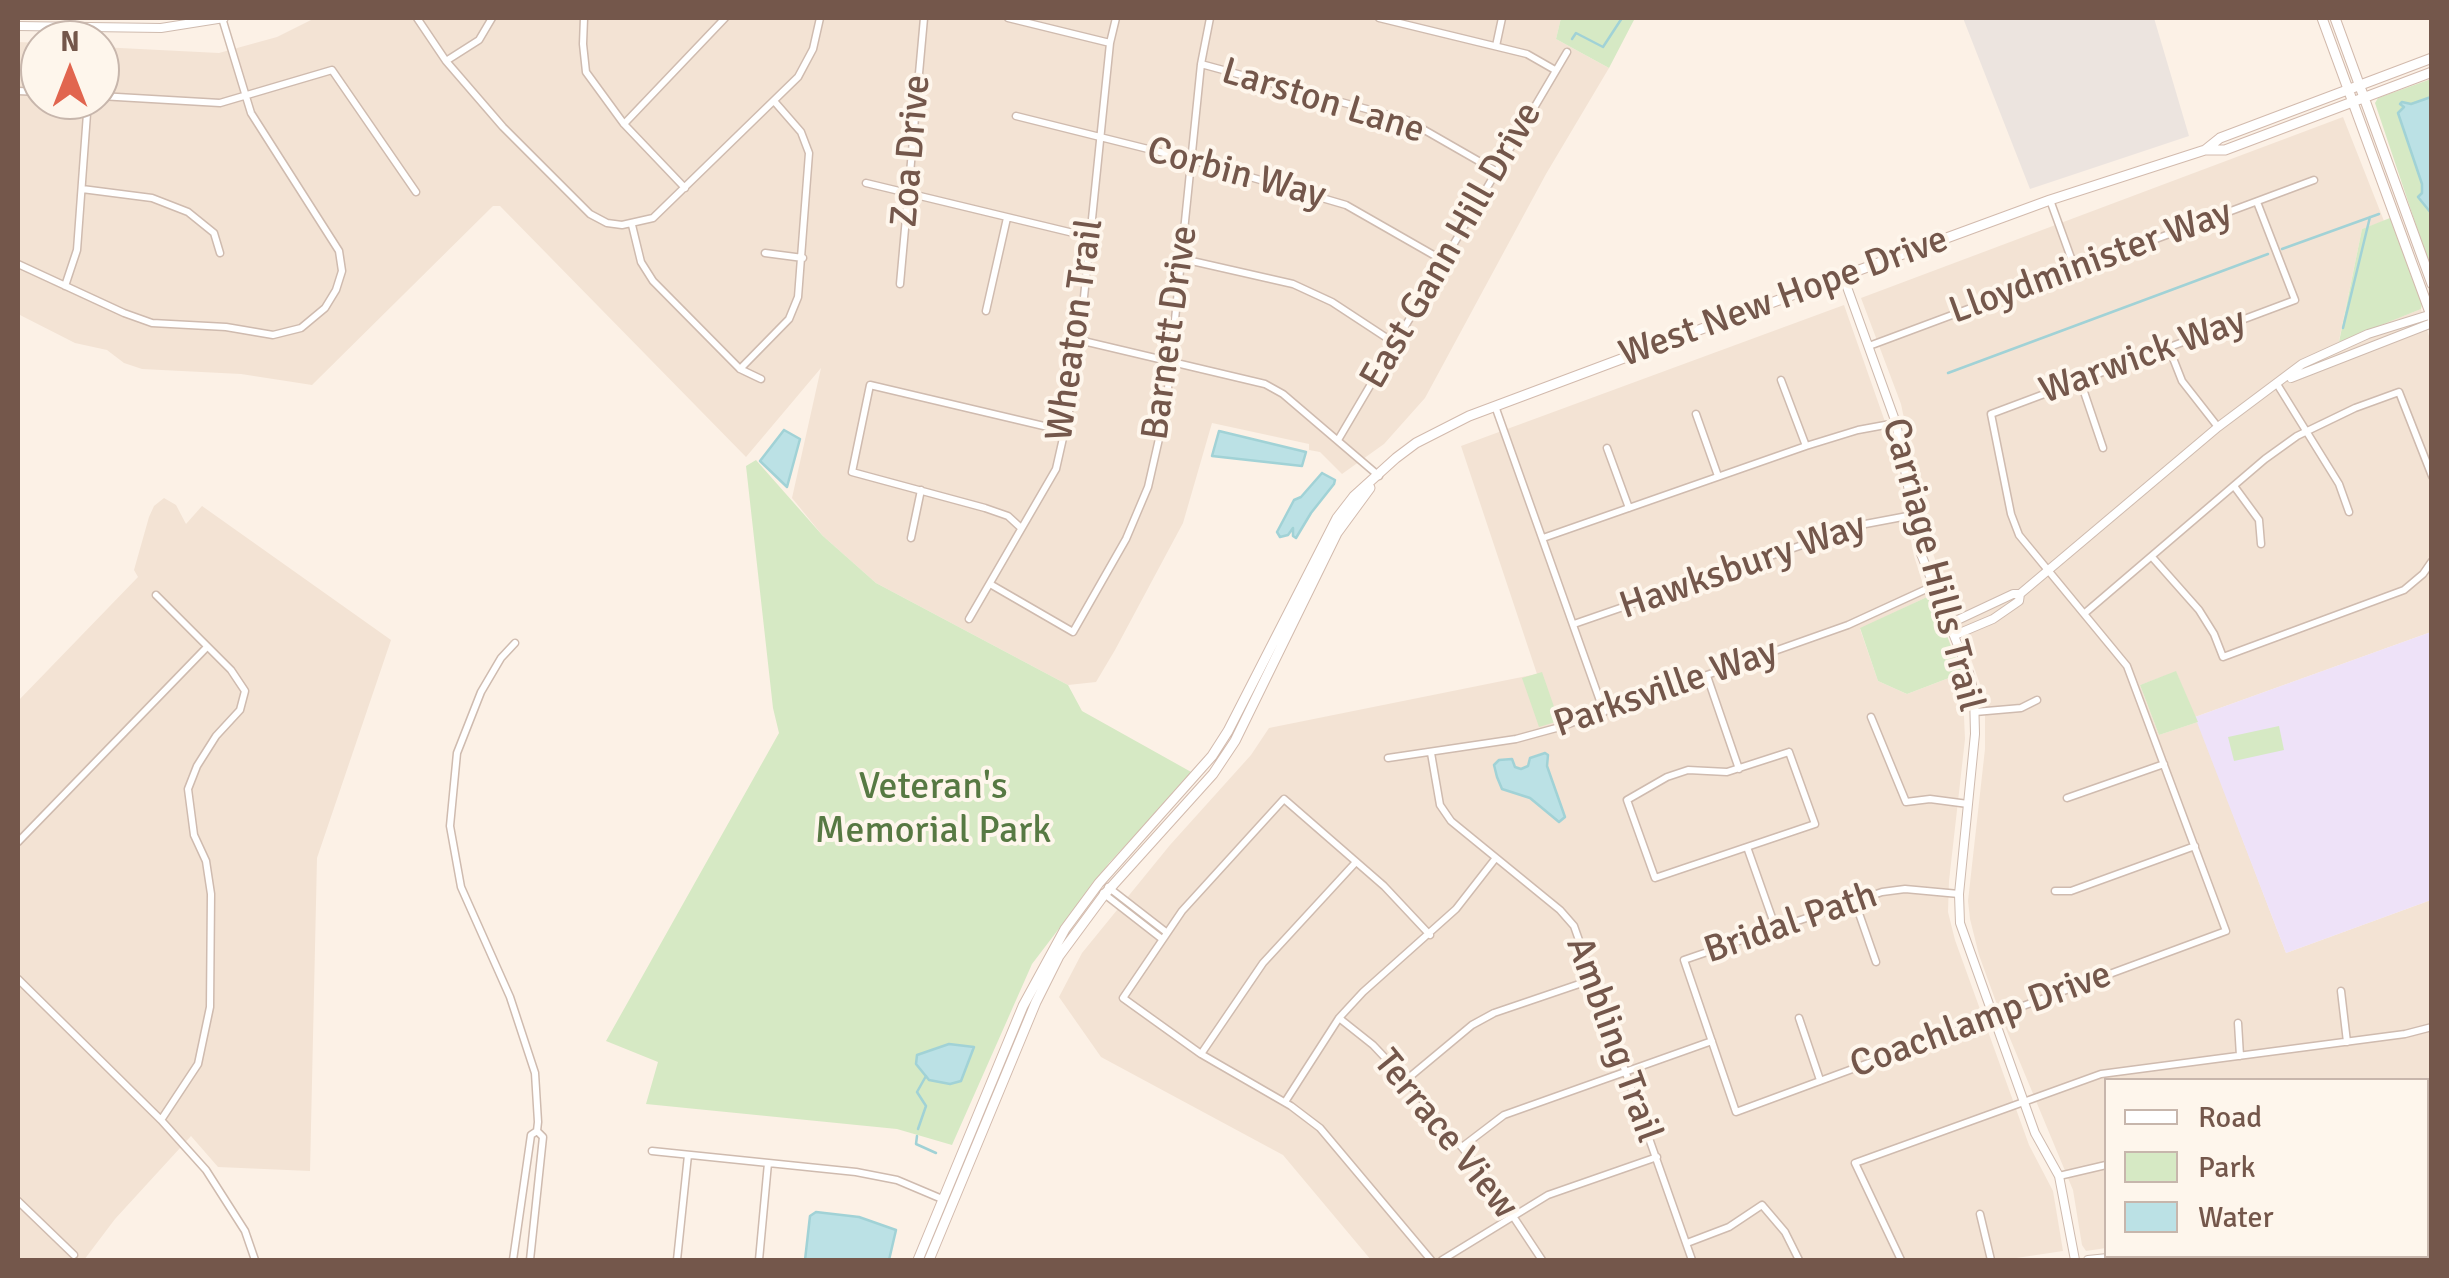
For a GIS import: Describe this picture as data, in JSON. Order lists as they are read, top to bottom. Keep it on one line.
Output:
{"streets":{"main road":["West New Hope Drive"],"street":["Larston Lane","Zoa Drive","Corbin Way","East Gann Hill Drive","Lloydminister Way","Wheaton Trail","Barnett Drive","Warwick Way","Carriage Hills Trail","Hawksbury Way","Parksville Way","Bridal Path","Coachlamp Drive","Ambling Trail","Terrace View"]},"crossings":[["Larston Lane","East Gann Hill Drive"],["Larston Lane","Barnett Drive"],["Corbin Way","East Gann Hill Drive"],["Corbin Way","Wheaton Trail"],["Corbin Way","Barnett Drive"],["Lloydminister Way","Warwick Way"],["Lloydminister Way","Carriage Hills Trail"],["West New Hope Drive","Carriage Hills Trail"],["Wheaton Trail","Barnett Drive"],["Carriage Hills Trail","Hawksbury Way"],["Carriage Hills Trail","Parksville Way"],["Carriage Hills Trail","Bridal Path"],["Carriage Hills Trail","Coachlamp Drive"],["Parksville Way","Ambling Trail"],["Bridal Path","Coachlamp Drive"]],"parks":["Veteran's Memorial Park"],"legend":["Road","Park","Water"],"north":"top"}
